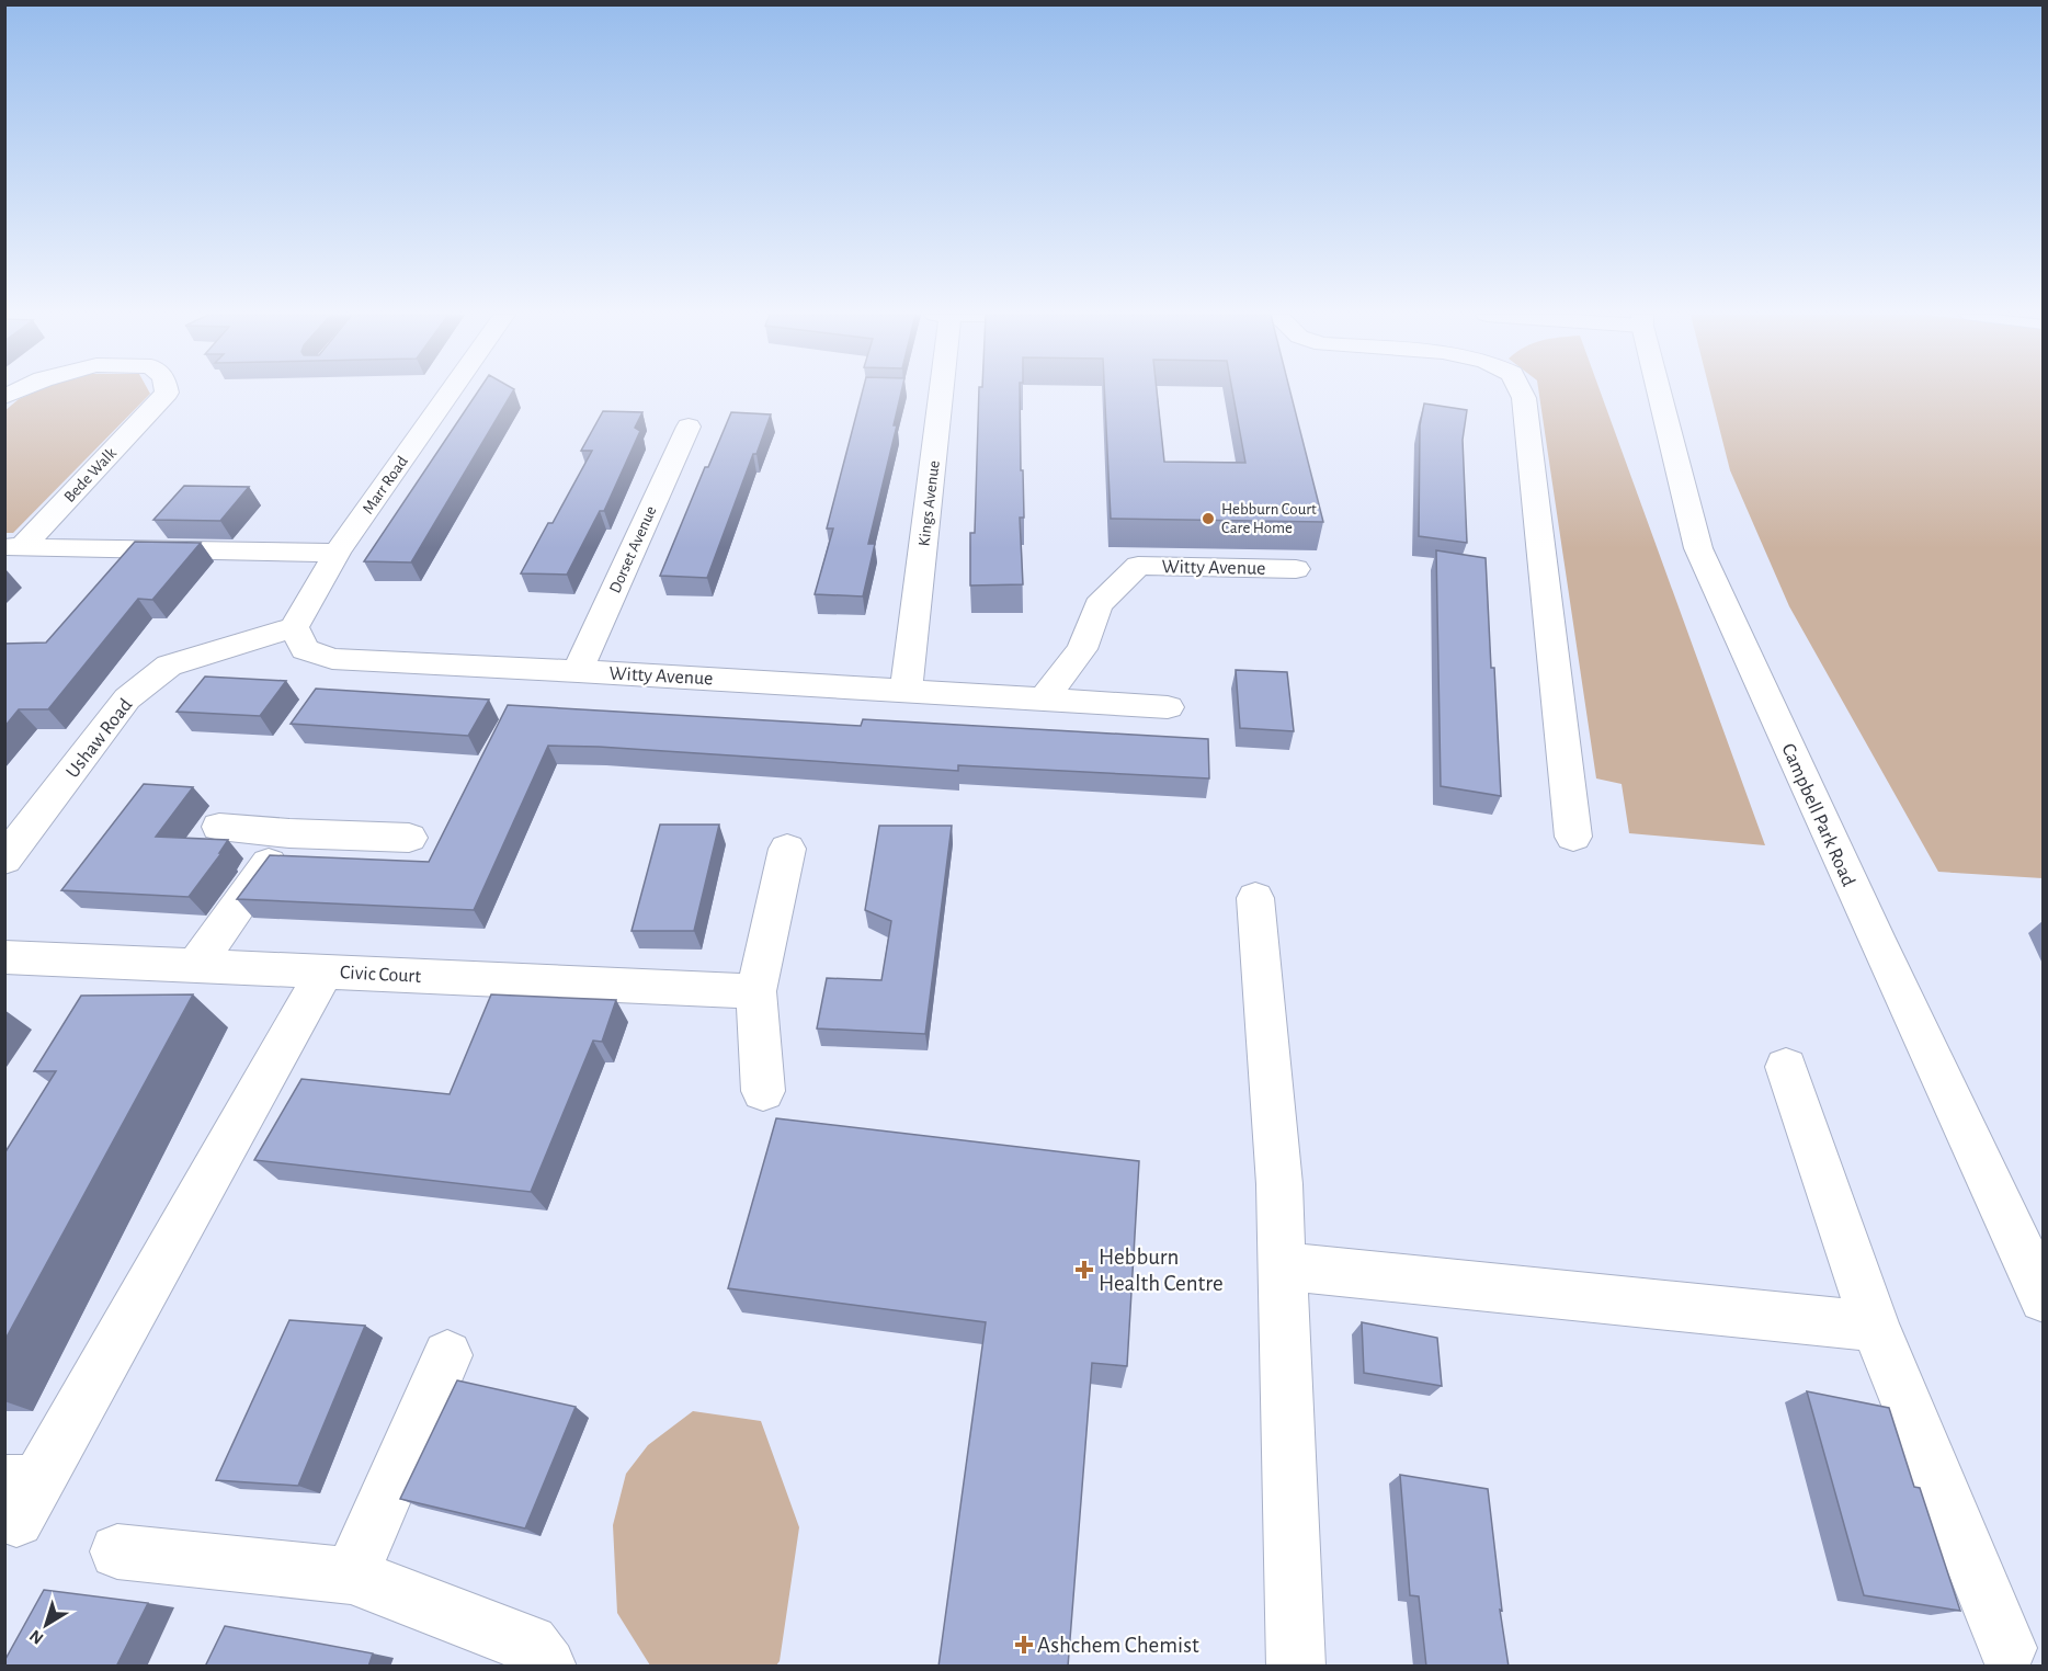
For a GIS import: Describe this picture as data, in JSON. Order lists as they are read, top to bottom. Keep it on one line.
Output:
{"streets":{"street":["Bede Walk","Marr Road","Kings Avenue","Dorset Avenue","Witty Avenue","Ushaw Road","Campbell Park Road","Civic Court"]},"crossings":[["Marr Road","Witty Avenue"],["Marr Road","Ushaw Road"],["Kings Avenue","Witty Avenue"],["Dorset Avenue","Witty Avenue"],["Witty Avenue","Ushaw Road"]],"places":{"other":["Hebburn Court Care Home"],"health":["Hebburn Health Centre","Ashchem Chemist"]},"north":"bottom left"}
